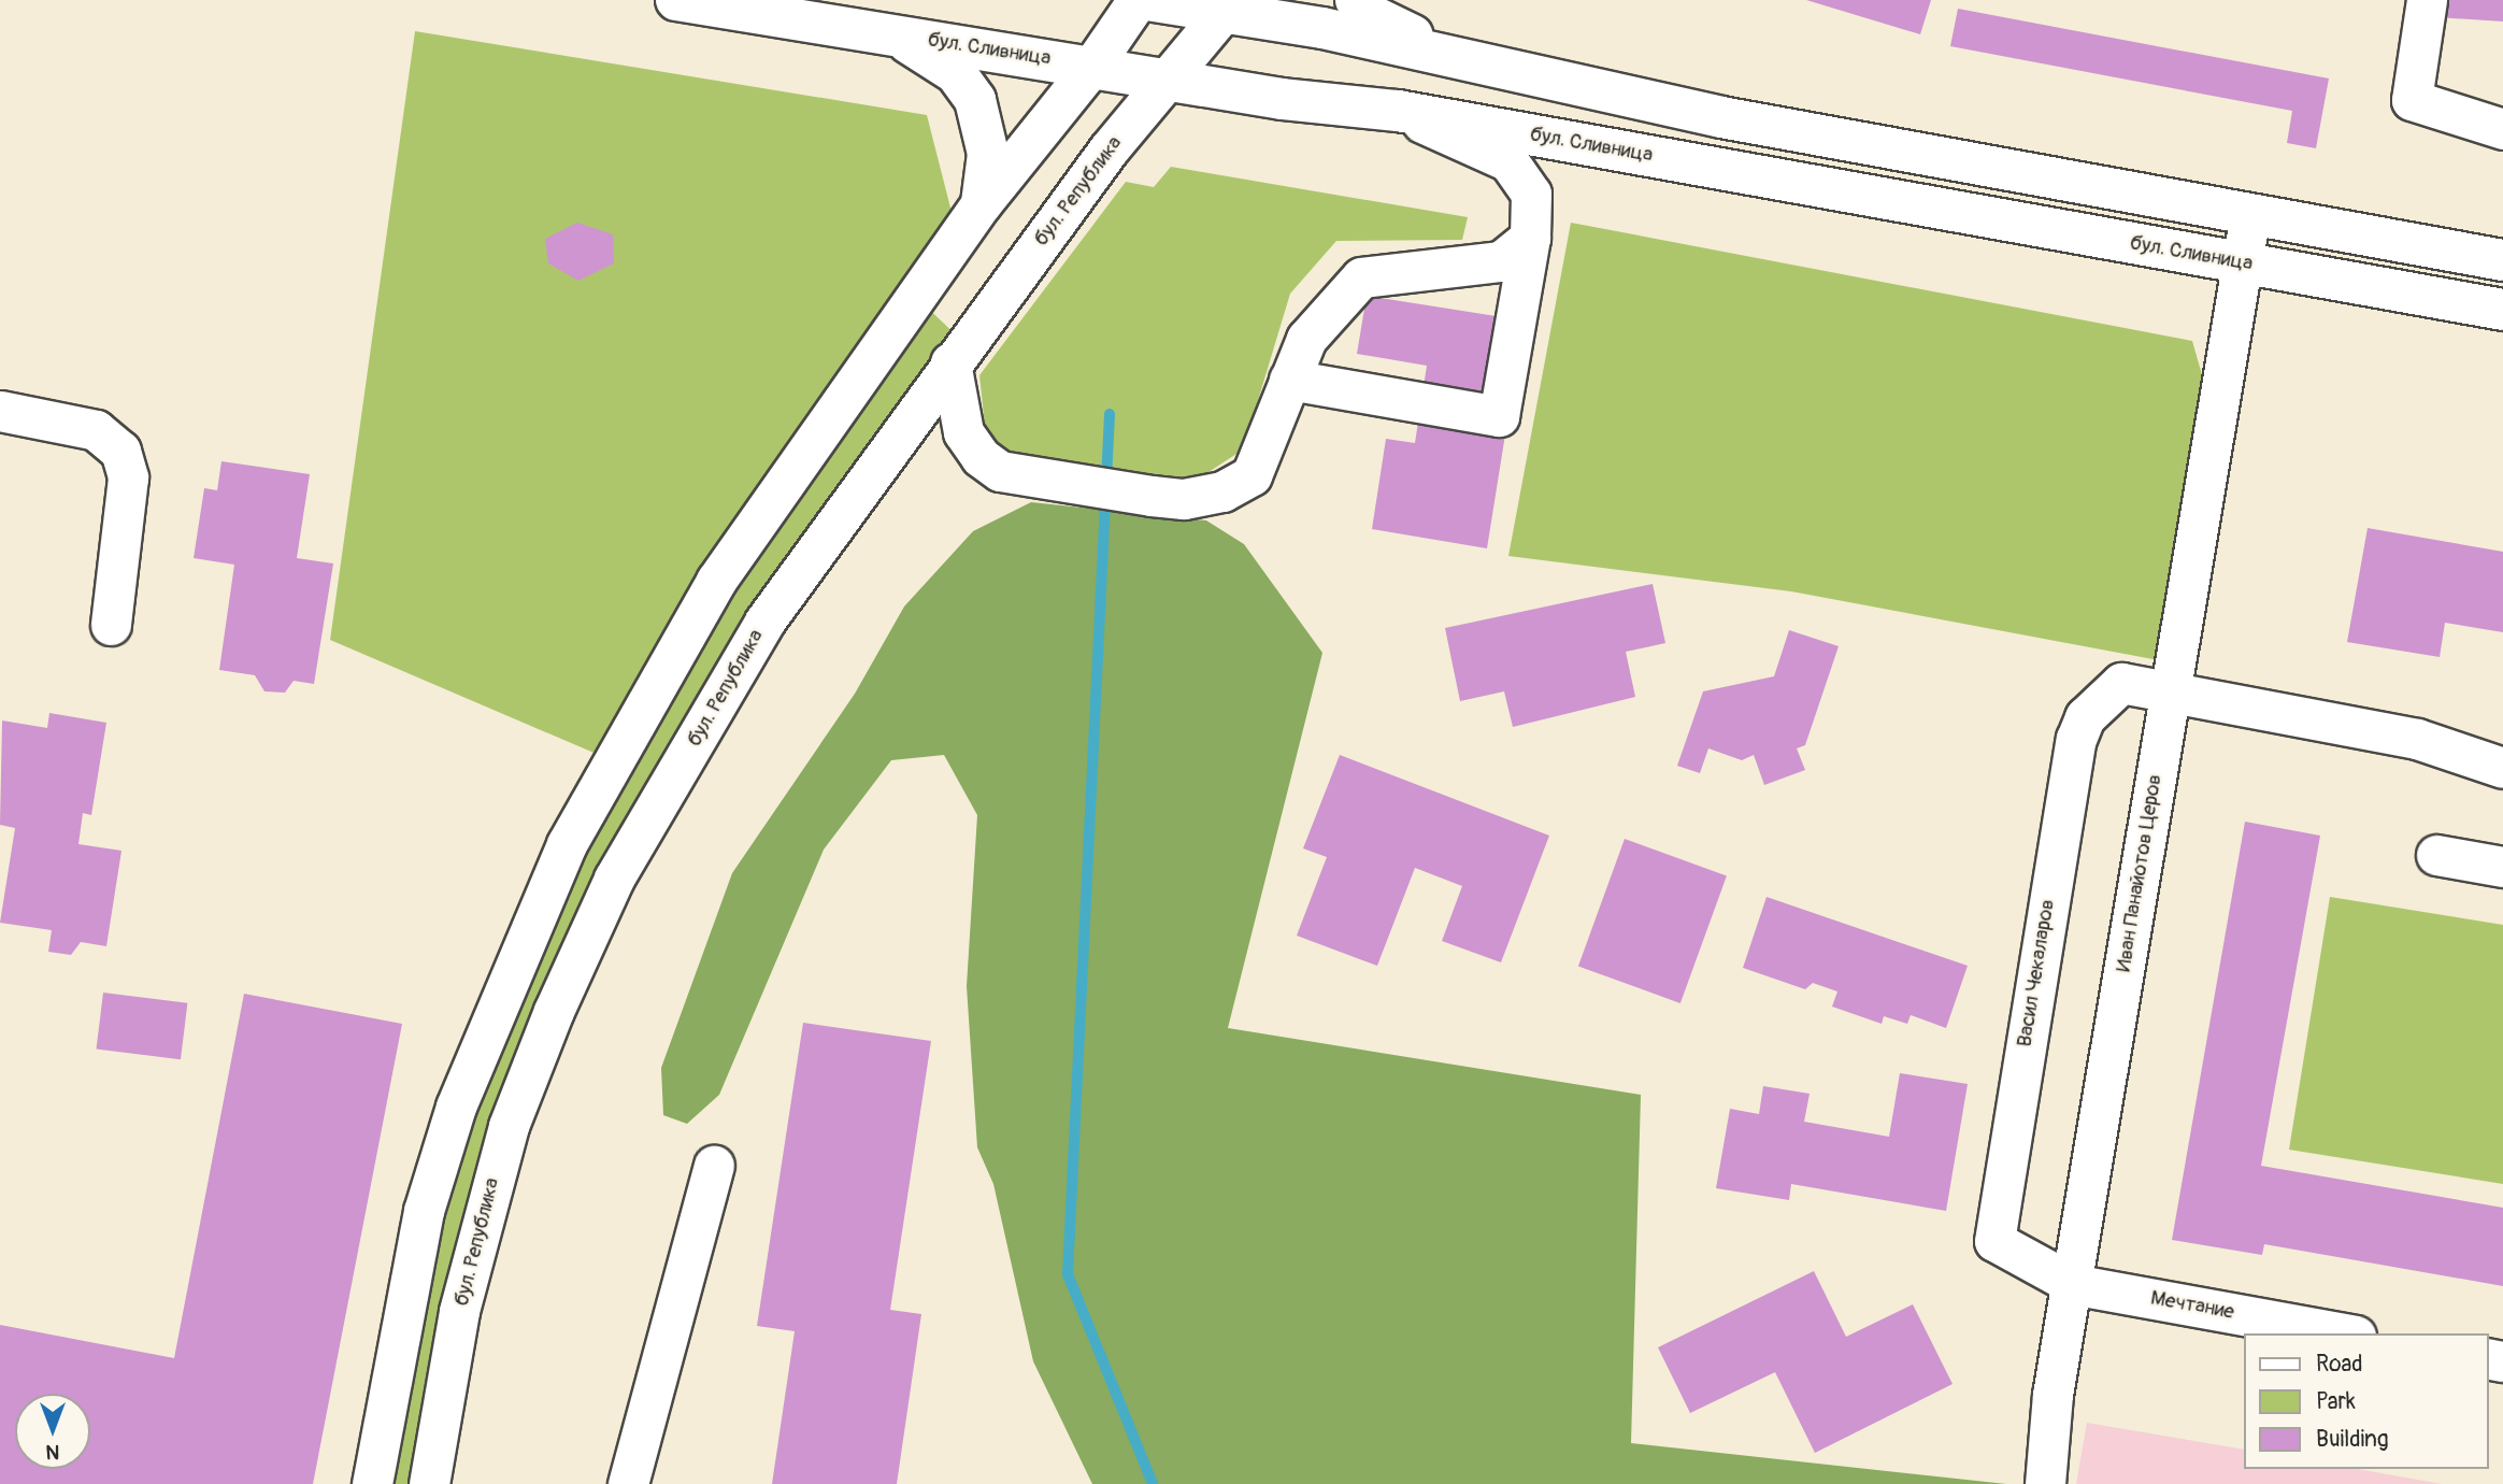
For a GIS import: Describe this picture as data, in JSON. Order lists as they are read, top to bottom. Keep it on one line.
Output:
{"streets":{"main road":["бул. Сливница"],"street":["бул. Република","Иван Панайотов Церов","Васил Чекаларов","Мечтание"]},"crossings":[["бул. Сливница","бул. Република"],["бул. Сливница","Иван Панайотов Церов"],["Иван Панайотов Церов","Васил Чекаларов"],["Иван Панайотов Церов","Мечтание"],["Васил Чекаларов","Мечтание"]],"legend":["Road","Park","Building"],"north":"bottom"}
